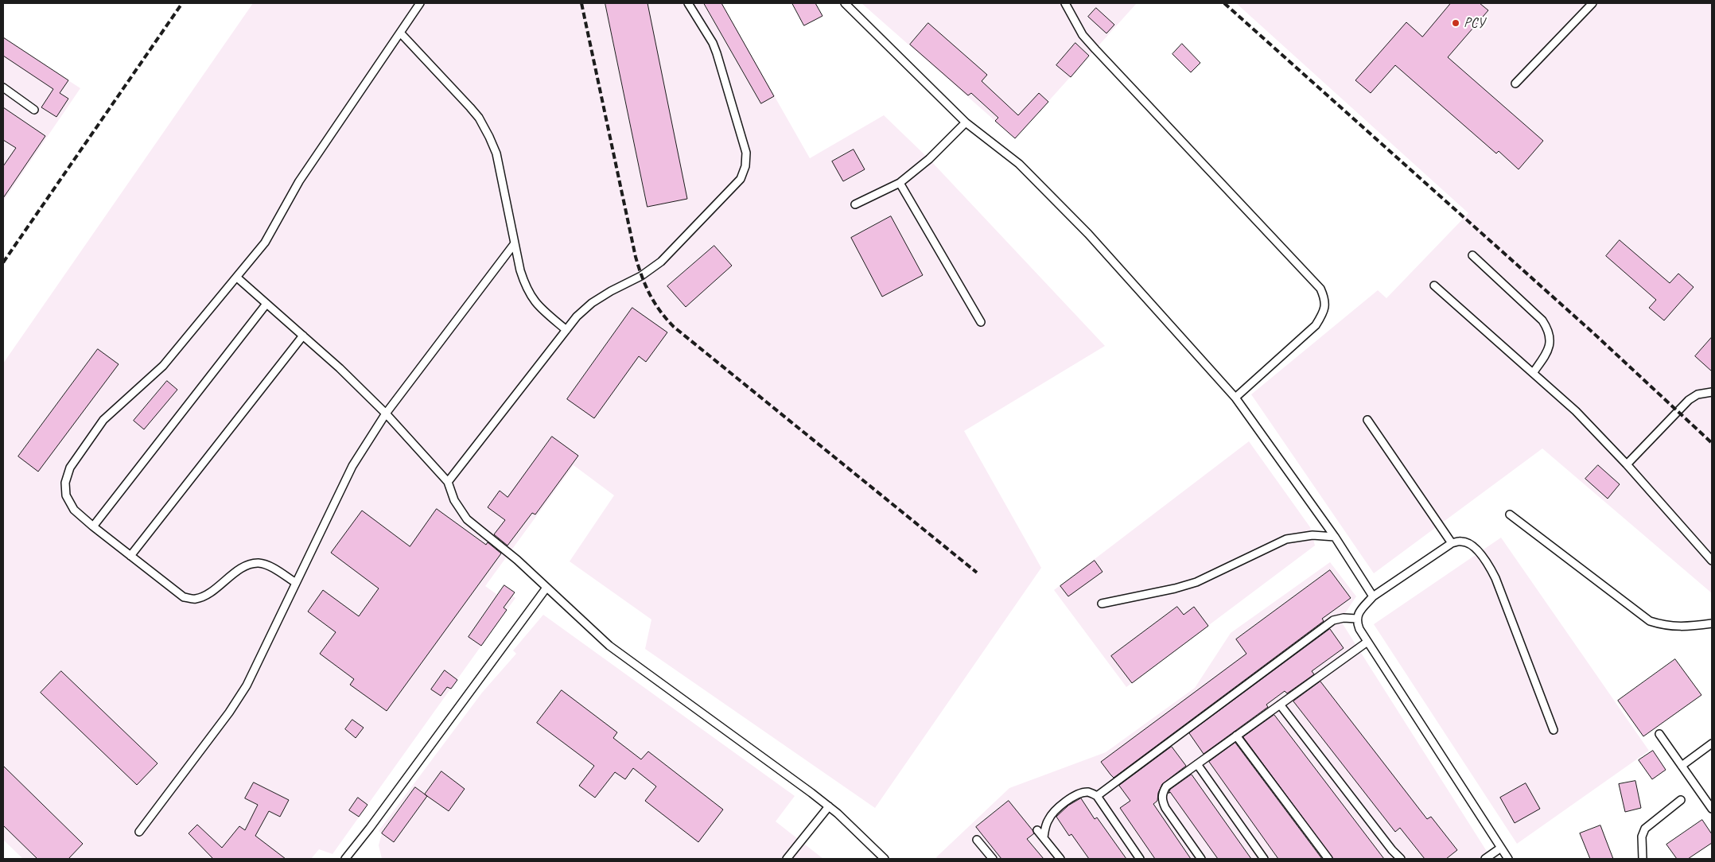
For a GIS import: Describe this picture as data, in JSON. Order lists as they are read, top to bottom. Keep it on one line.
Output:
{"places":["РСУ"]}
